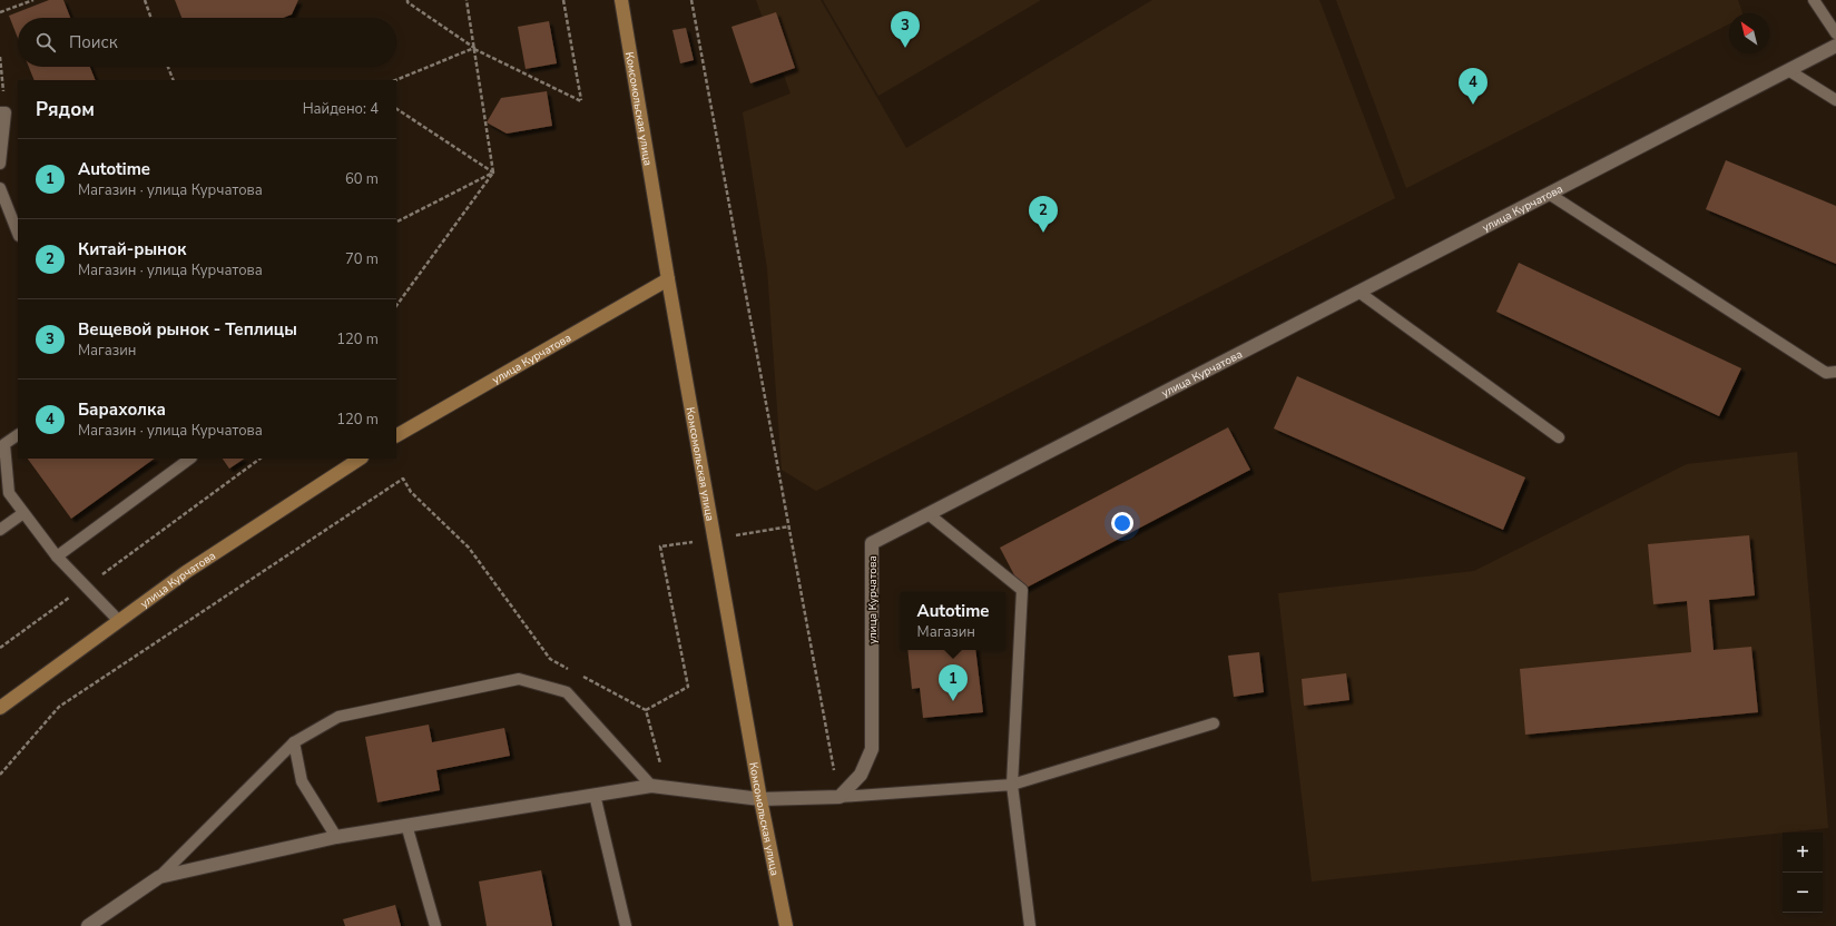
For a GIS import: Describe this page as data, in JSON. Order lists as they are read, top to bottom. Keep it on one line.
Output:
{"streets":{"main road":["Комсомольская улица","улица Курчатова"]},"crossings":[["Комсомольская улица","улица Курчатова"]],"north":"top left","page":{"pins":["3","4","2","1"],"search":"Поиск","heading":["Рядом","Найдено: 4"],"list":[{"mark":"1","name":"Autotime","note":"Магазин · улица Курчатова","value":"60 m"},{"mark":"2","name":"Китай-рынок","note":"Магазин · улица Курчатова","value":"70 m"},{"mark":"3","name":"Вещевой рынок - Теплицы","note":"Магазин","value":"120 m"},{"mark":"4","name":"Барахолка","note":"Магазин · улица Курчатова","value":"120 m"}],"popup":["Autotime","Магазин"],"map_buttons":["+","−"]}}
